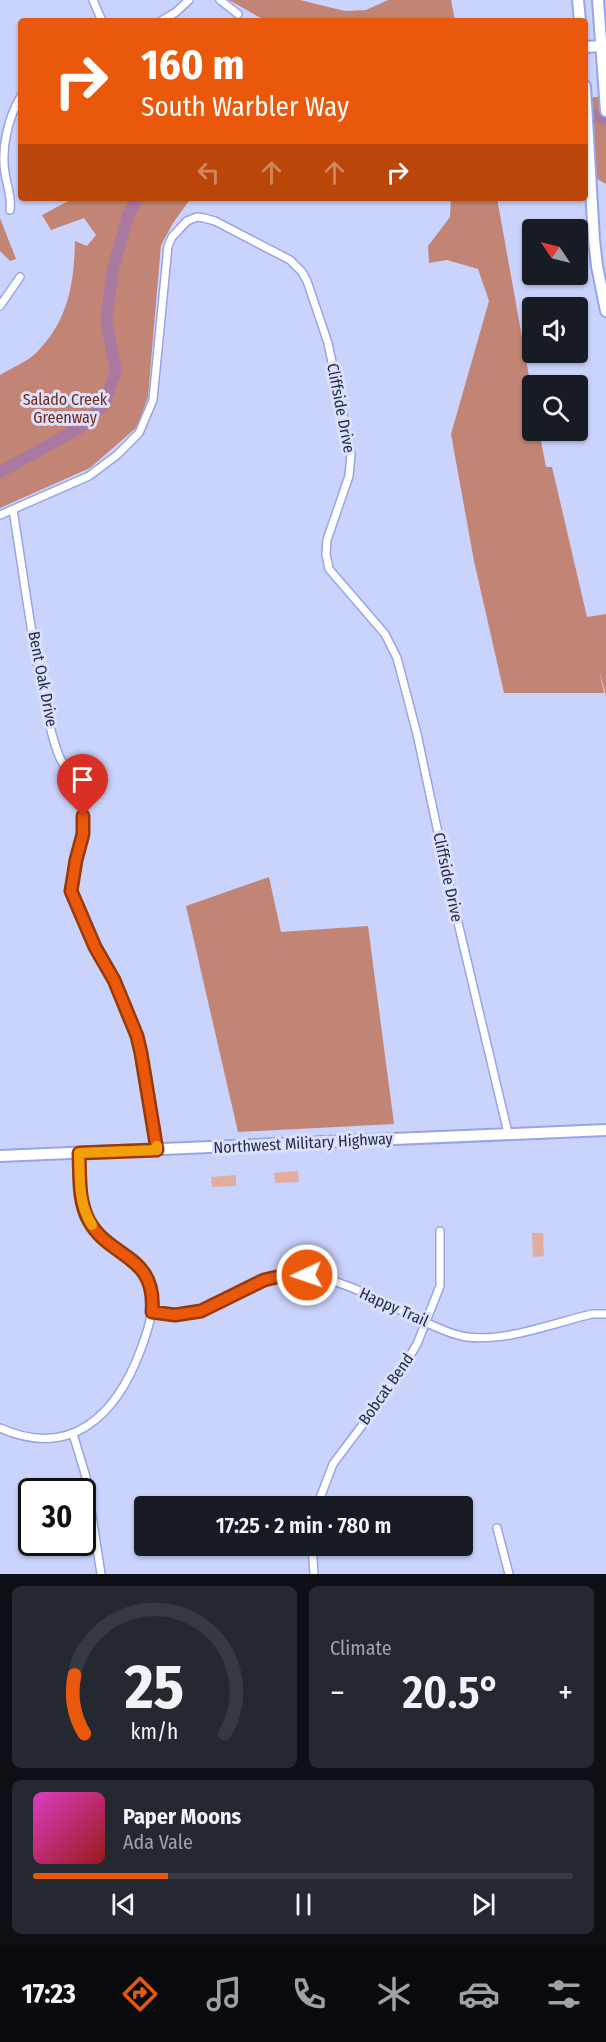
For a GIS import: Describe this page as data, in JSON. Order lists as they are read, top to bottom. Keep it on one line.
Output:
{"streets":{"main road":["Northwest Military Highway"],"street":["Cliffside Drive","Bent Oak Drive","Happy Trail","Bobcat Bend"]},"crossings":[["Cliffside Drive","Bent Oak Drive"],["Cliffside Drive","Northwest Military Highway"],["Bent Oak Drive","Northwest Military Highway"],["Happy Trail","Bobcat Bend"]],"parks":["Salado Creek Greenway"],"north":"top left","page":{"turn":["160 m","South Warbler Way"],"limit":"30","trip":"17:25 · 2 min · 780 m","tile":"Climate","heat":["−","20.5°","+"],"song":["Paper Moons","Ada Vale"],"tabs":"17:23","gauge":["25","km/h"]}}
